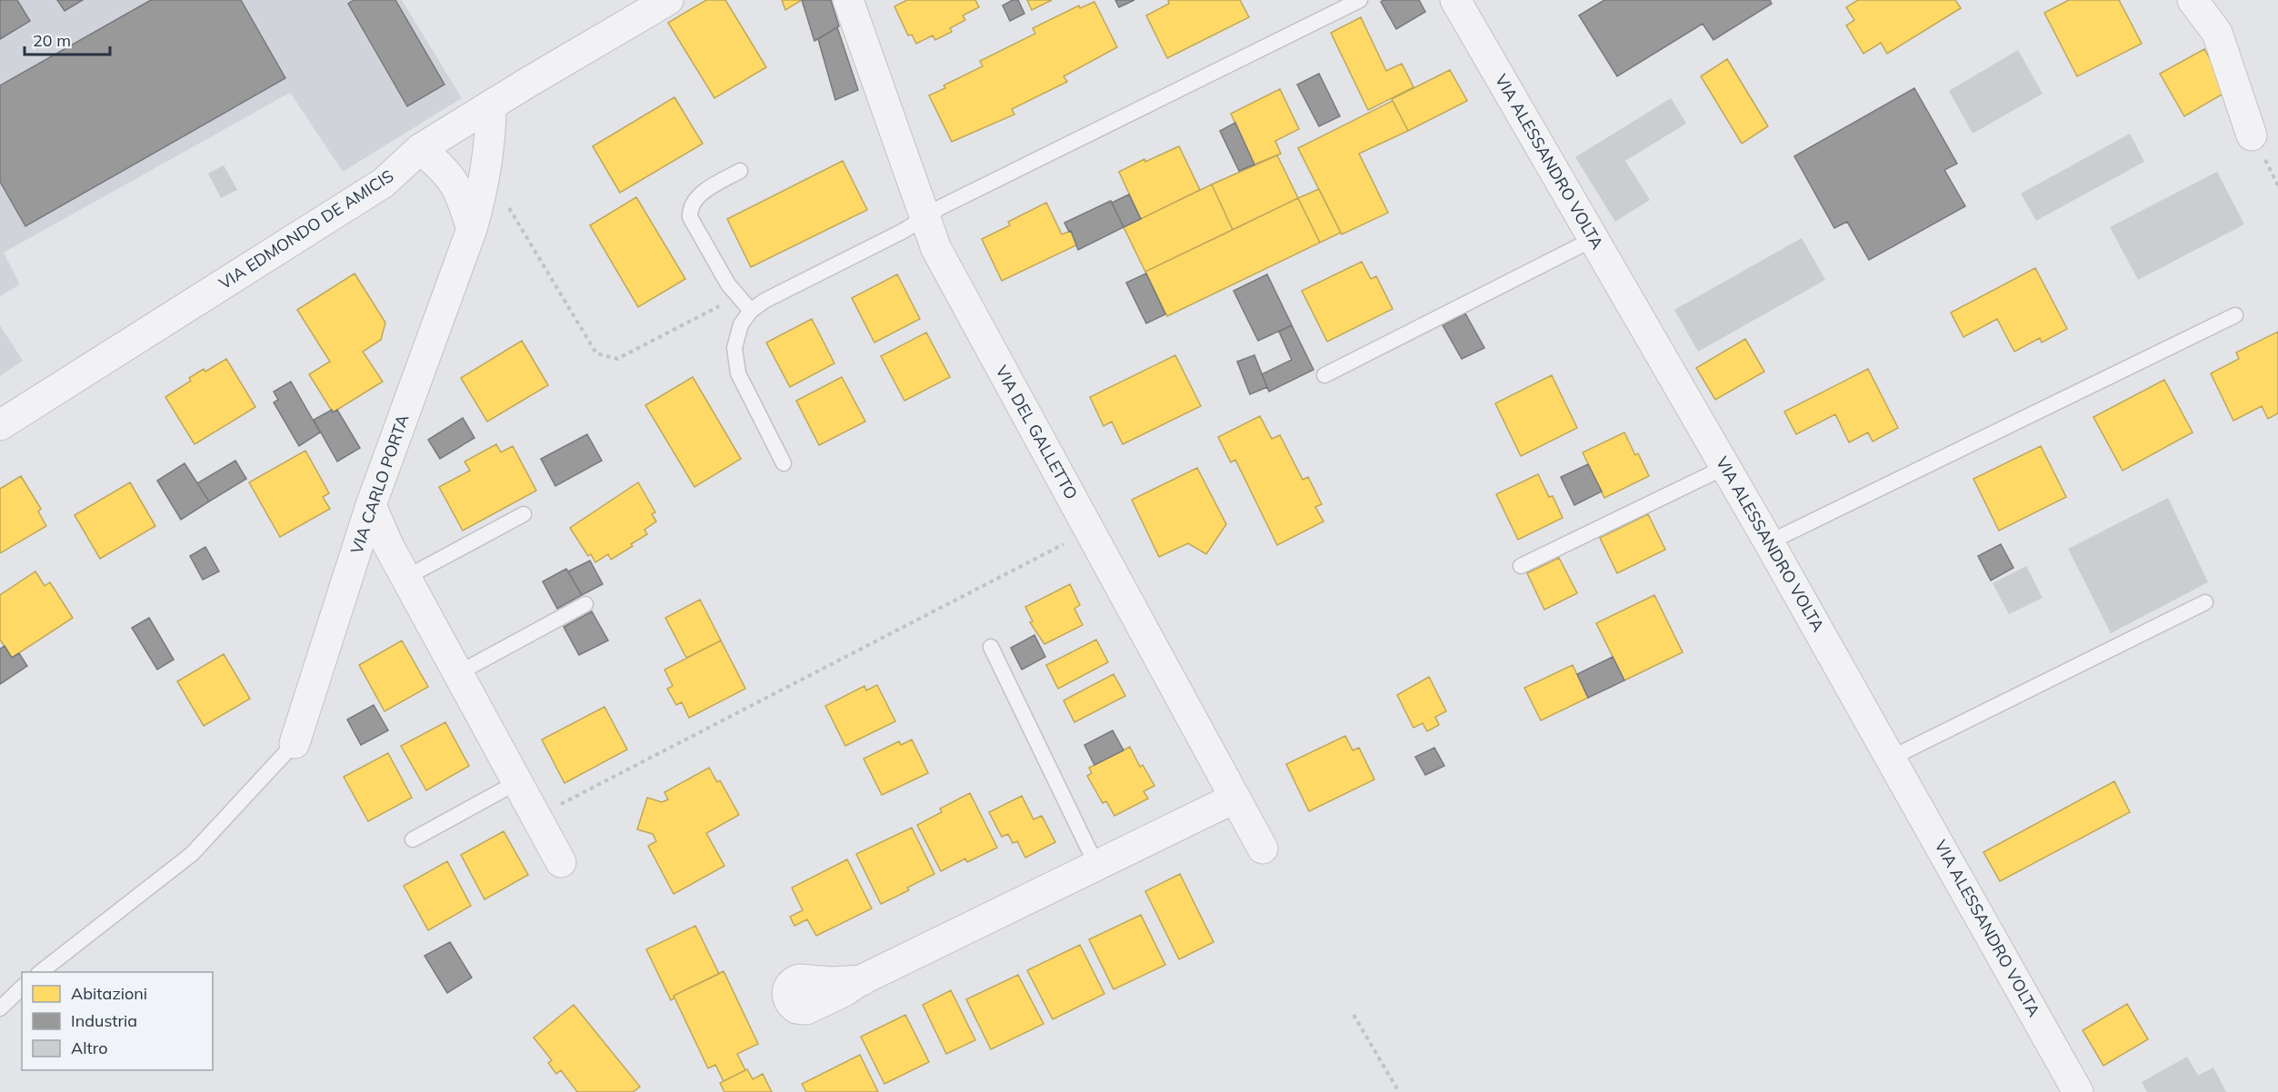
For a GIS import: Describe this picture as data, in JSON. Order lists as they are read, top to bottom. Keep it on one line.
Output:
{"streets":{"street":["VIA ALESSANDRO VOLTA","VIA EDMONDO DE AMICIS","VIA DEL GALLETTO","VIA CARLO PORTA"]},"crossings":[["VIA EDMONDO DE AMICIS","VIA CARLO PORTA"]],"legend":["Abitazioni","Industria","Altro"],"scale_bar":"20 m"}
